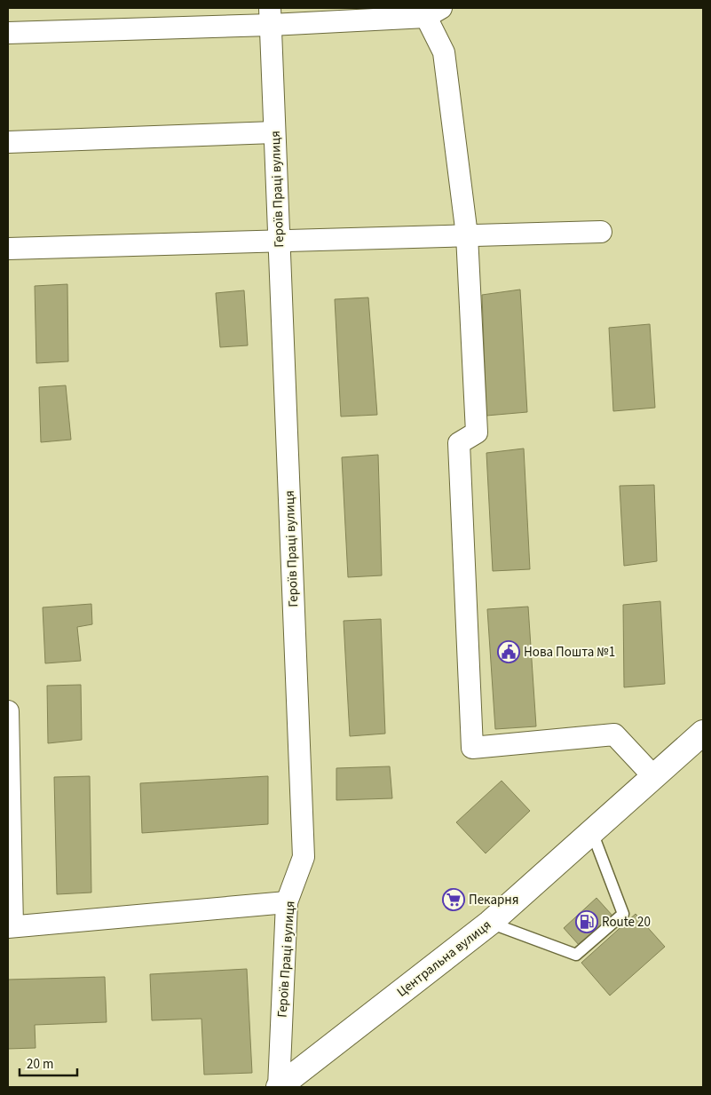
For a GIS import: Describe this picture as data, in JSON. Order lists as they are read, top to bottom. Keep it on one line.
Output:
{"streets":{"main road":["Центральна вулиця"],"street":["Героїв Праці вулиця"]},"crossings":[["Героїв Праці вулиця","Центральна вулиця"]],"places":{"public building":["Нова Пошта №1"],"supermarket":["Пекарня"],"fuel station":["Route 20"]},"scale_bar":"20 m"}
